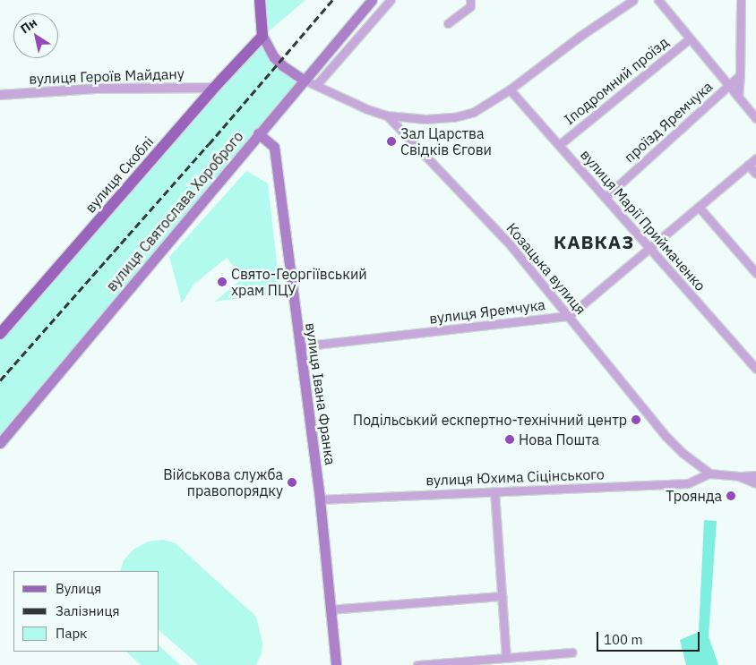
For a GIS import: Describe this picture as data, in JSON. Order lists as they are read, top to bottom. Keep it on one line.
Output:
{"streets":{"main road":["вулиця Скоблі","вулиця Святослава Хороброго","вулиця Івана Франка"],"street":["вулиця Героїв Майдану","Іподромний проїзд","проїзд Яремчука","вулиця Марії Приймаченко","Козацька вулиця","вулиця Яремчука","вулиця Юхима Сіцінського"]},"crossings":[["вулиця Героїв Майдану","вулиця Скоблі"],["Іподромний проїзд","вулиця Марії Приймаченко"],["проїзд Яремчука","вулиця Марії Приймаченко"],["вулиця Святослава Хороброго","Козацька вулиця"],["вулиця Святослава Хороброго","вулиця Івана Франка"],["Козацька вулиця","вулиця Яремчука"],["Козацька вулиця","вулиця Юхима Сіцінського"],["вулиця Яремчука","вулиця Івана Франка"],["вулиця Івана Франка","вулиця Юхима Сіцінського"]],"districts":["КАВКАЗ"],"places":["Зал Царства Свідків Єгови","Свято-Георгіївський храм ПЦУ","Подільський ескпертно-технічний центр","Нова Пошта","Військова служба правопорядку","Троянда"],"legend":["Вулиця","Залізниця","Парк"],"scale_bar":"100 m","north":"top left"}
